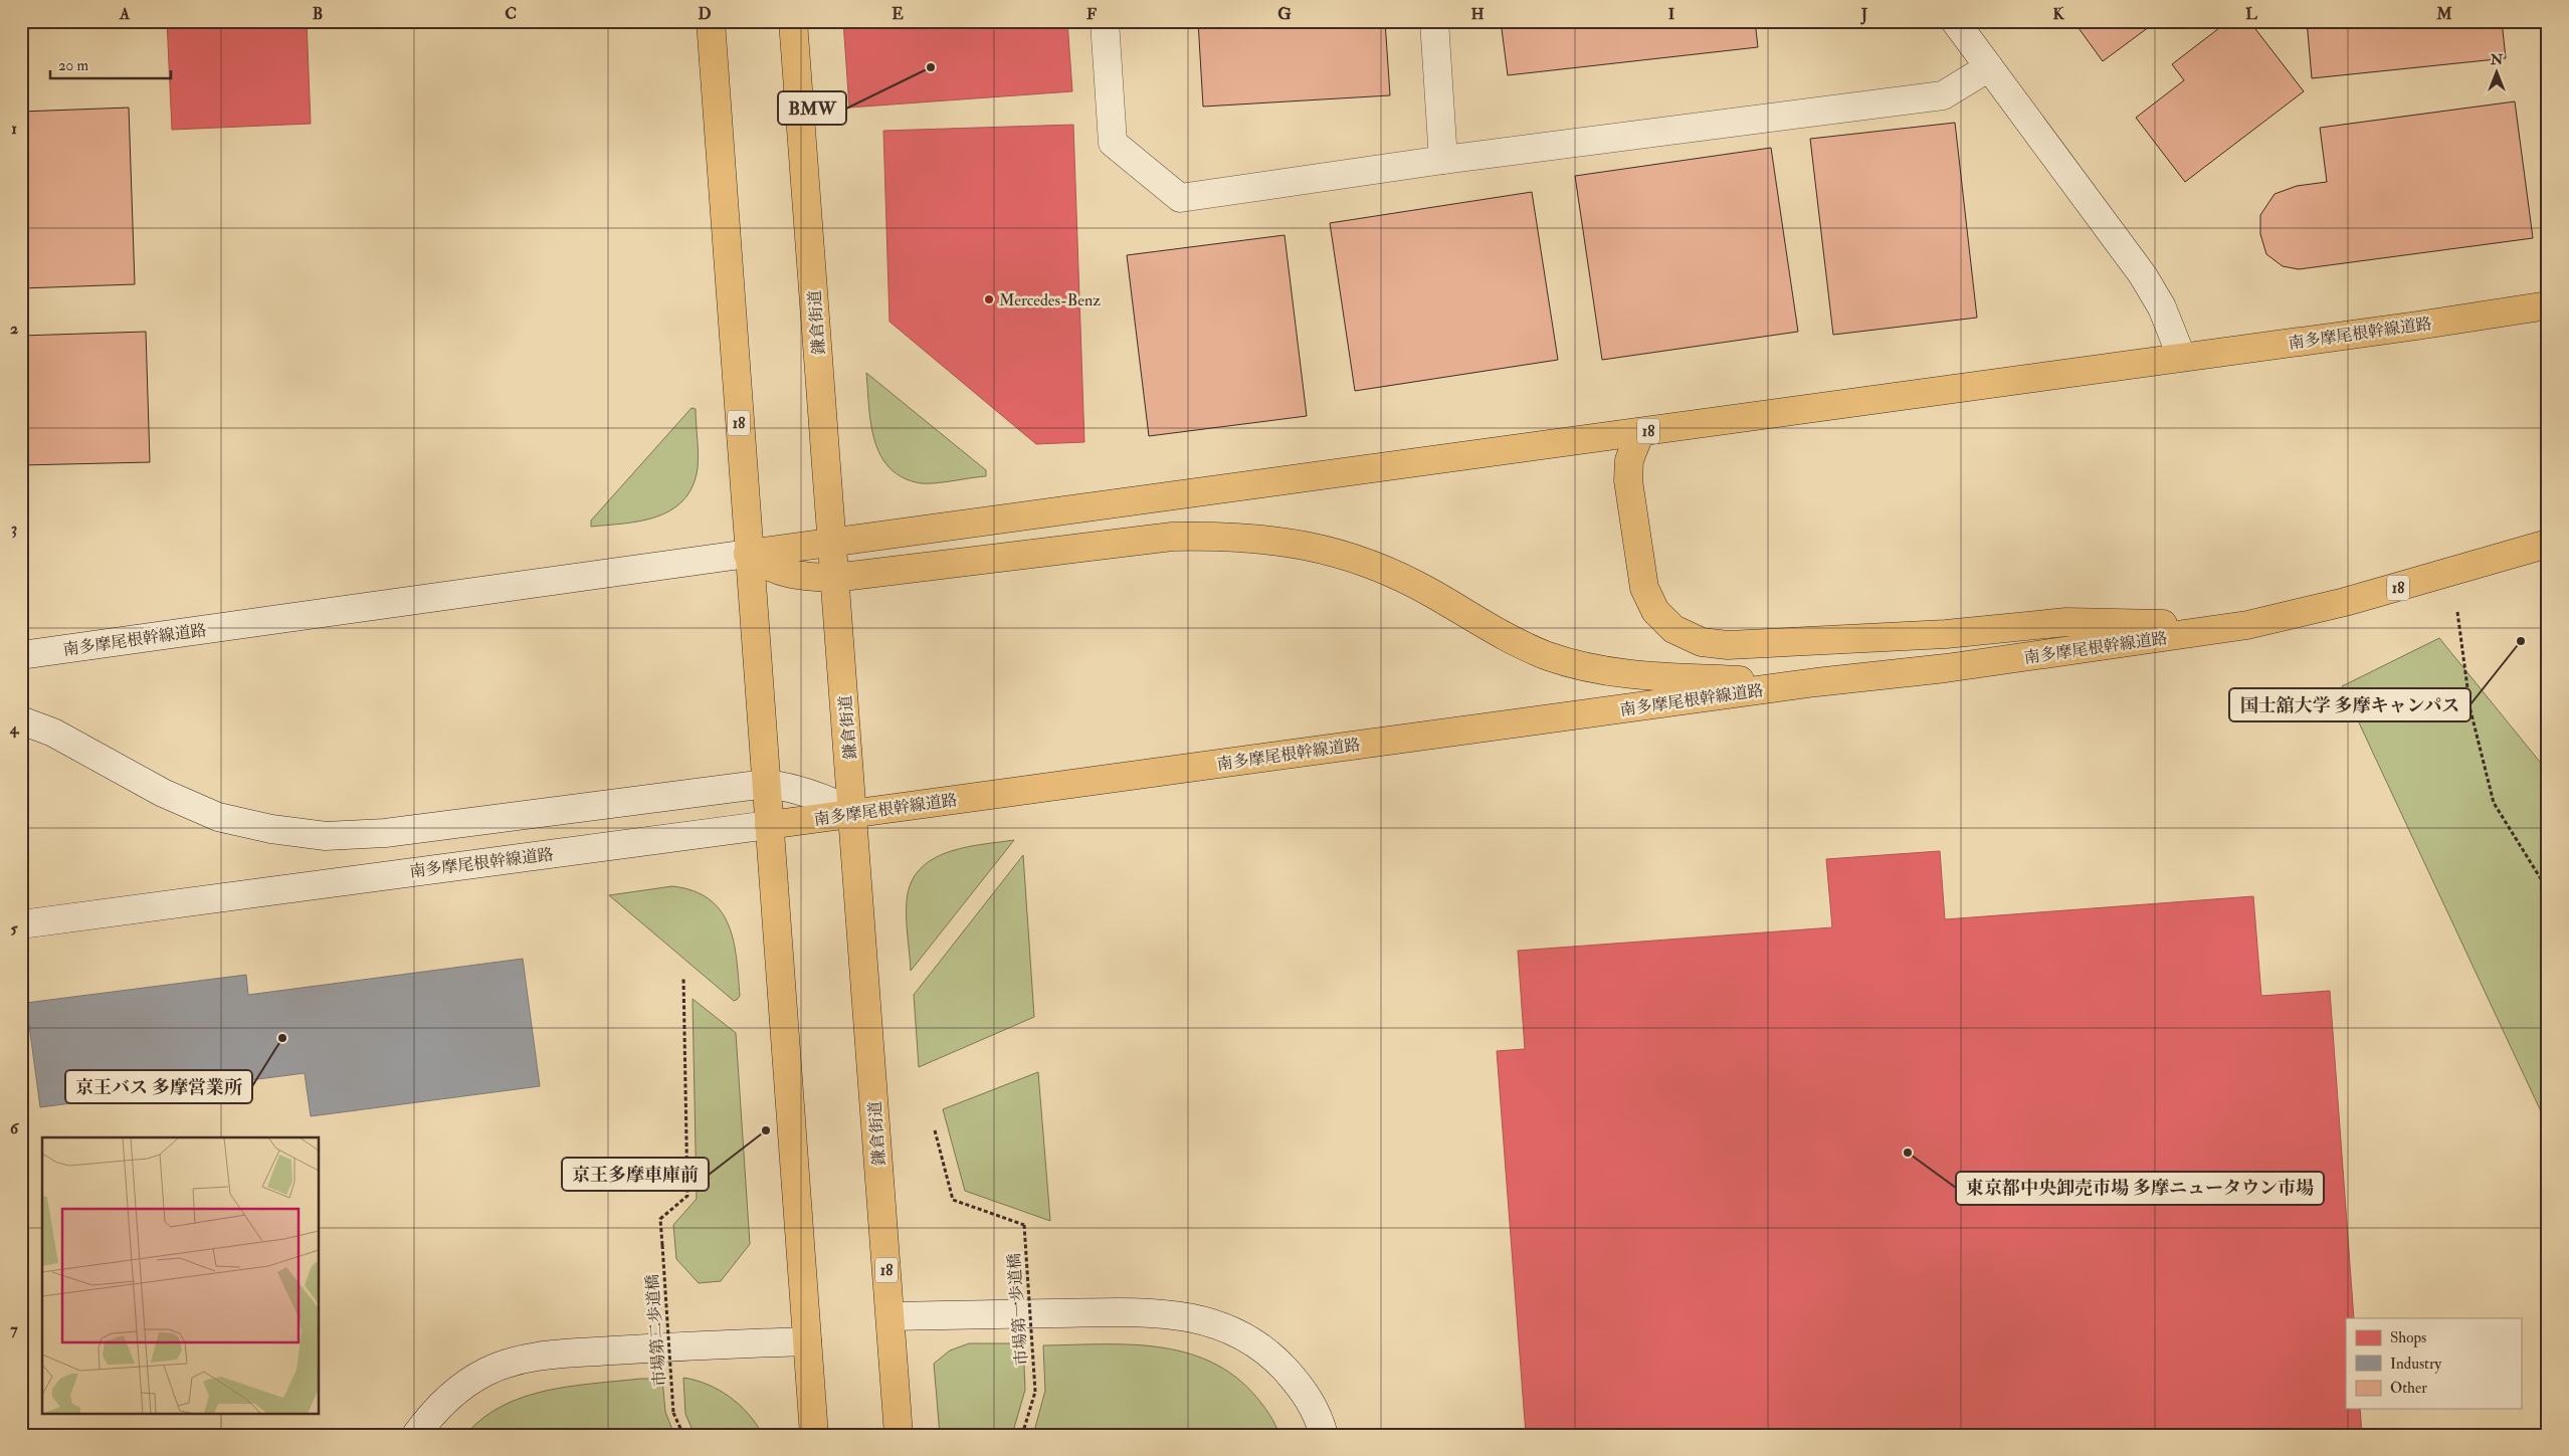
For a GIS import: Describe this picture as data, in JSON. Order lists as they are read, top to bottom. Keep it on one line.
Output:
{"streets":{"main road":["鎌倉街道","南多摩尾根幹線道路","18"],"path":["市場第一歩道橋","市場第二歩道橋"]},"crossings":[["鎌倉街道","南多摩尾根幹線道路"],["南多摩尾根幹線道路","18"]],"places":["BMW","Mercedes-Benz","国士舘大学 多摩キャンパス","京王バス 多摩営業所","京王多摩車庫前","東京都中央卸売市場 多摩ニュータウン市場"],"legend":["Shops","Industry","Other"],"scale_bar":"20 m","north":"top","grid":{"columns":["A","B","C","D","E","F","G","H","I","J","K","L","M"],"rows":["1","2","3","4","5","6","7"]}}
